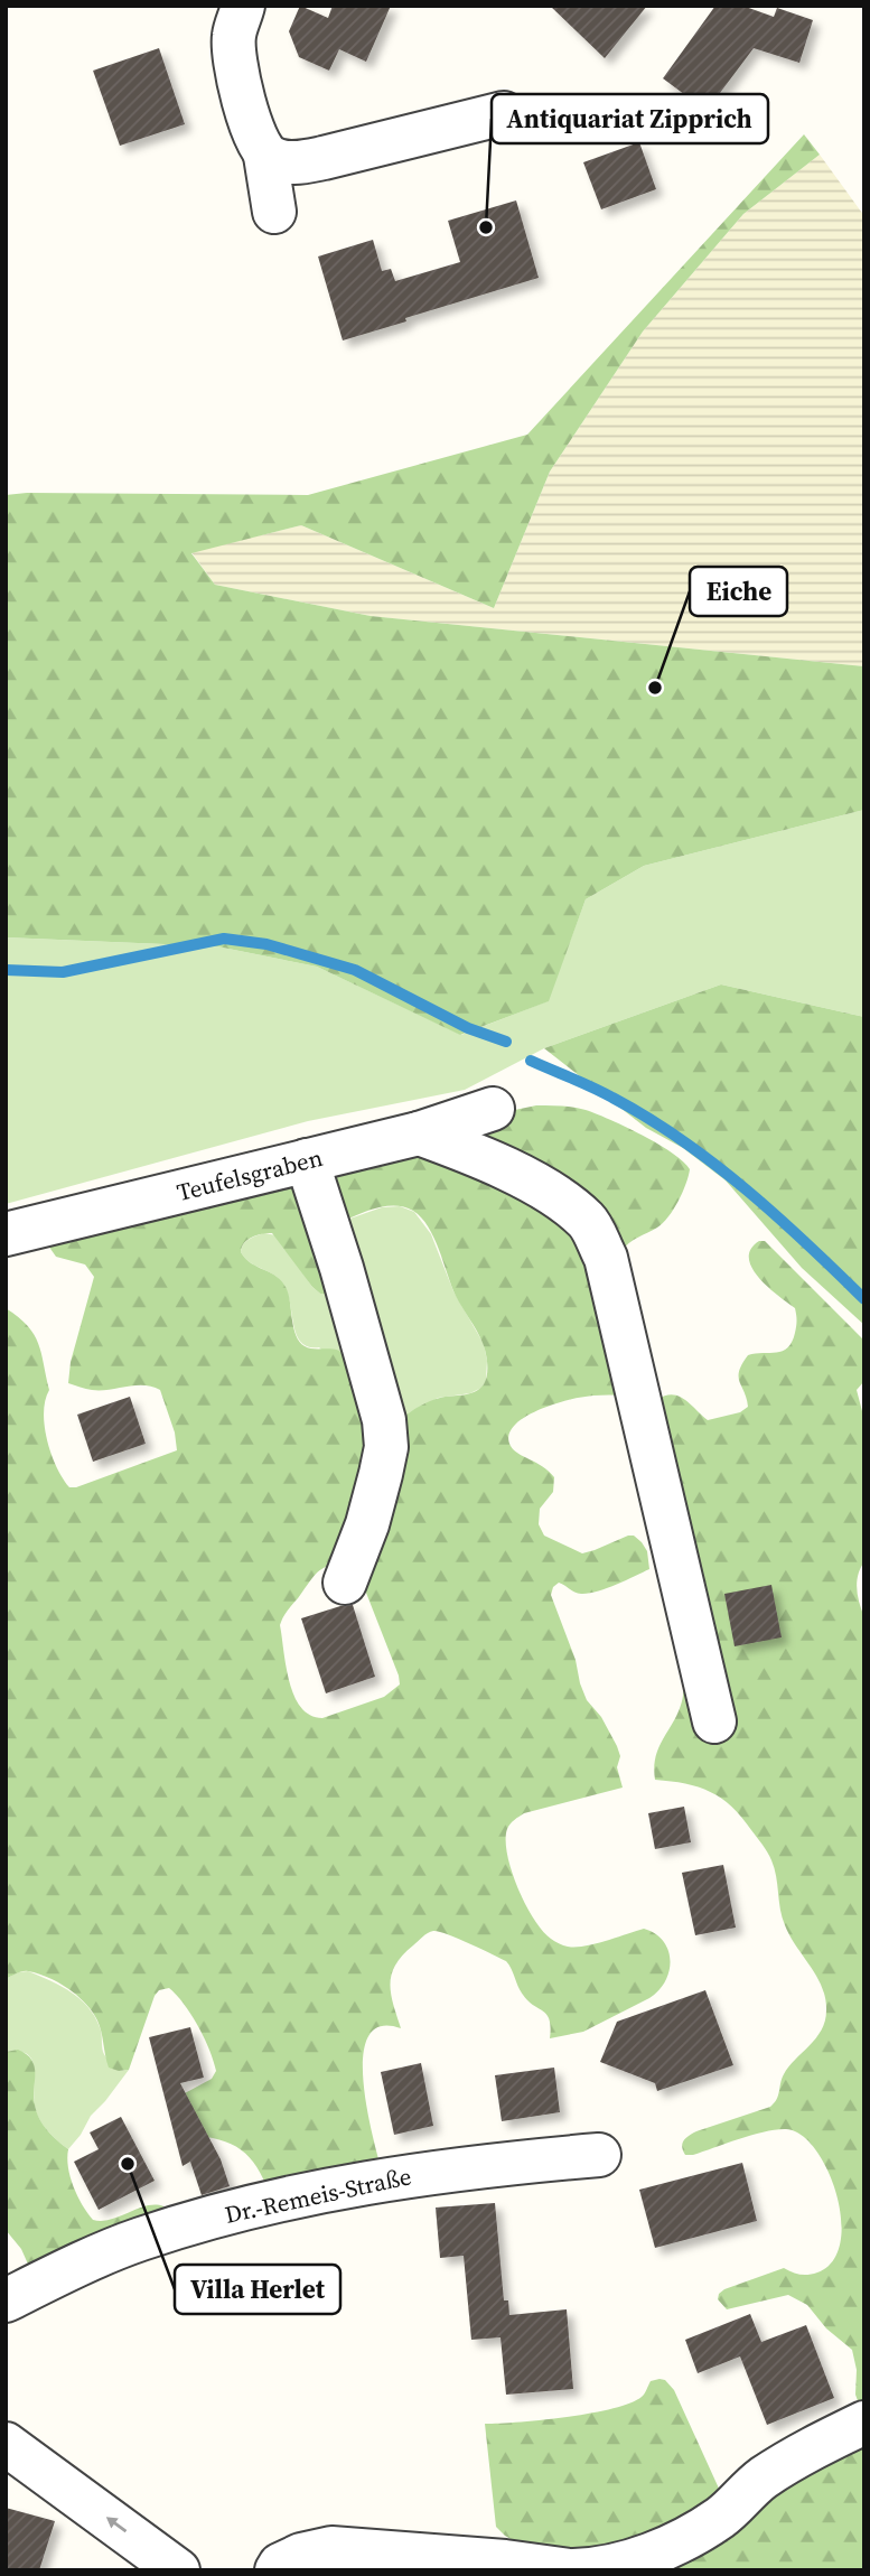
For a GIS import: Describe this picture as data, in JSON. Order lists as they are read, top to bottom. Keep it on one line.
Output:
{"streets":{"street":["Teufelsgraben","Dr.-Remeis-Straße"]},"places":["Antiquariat Zipprich","Eiche","Villa Herlet"]}
